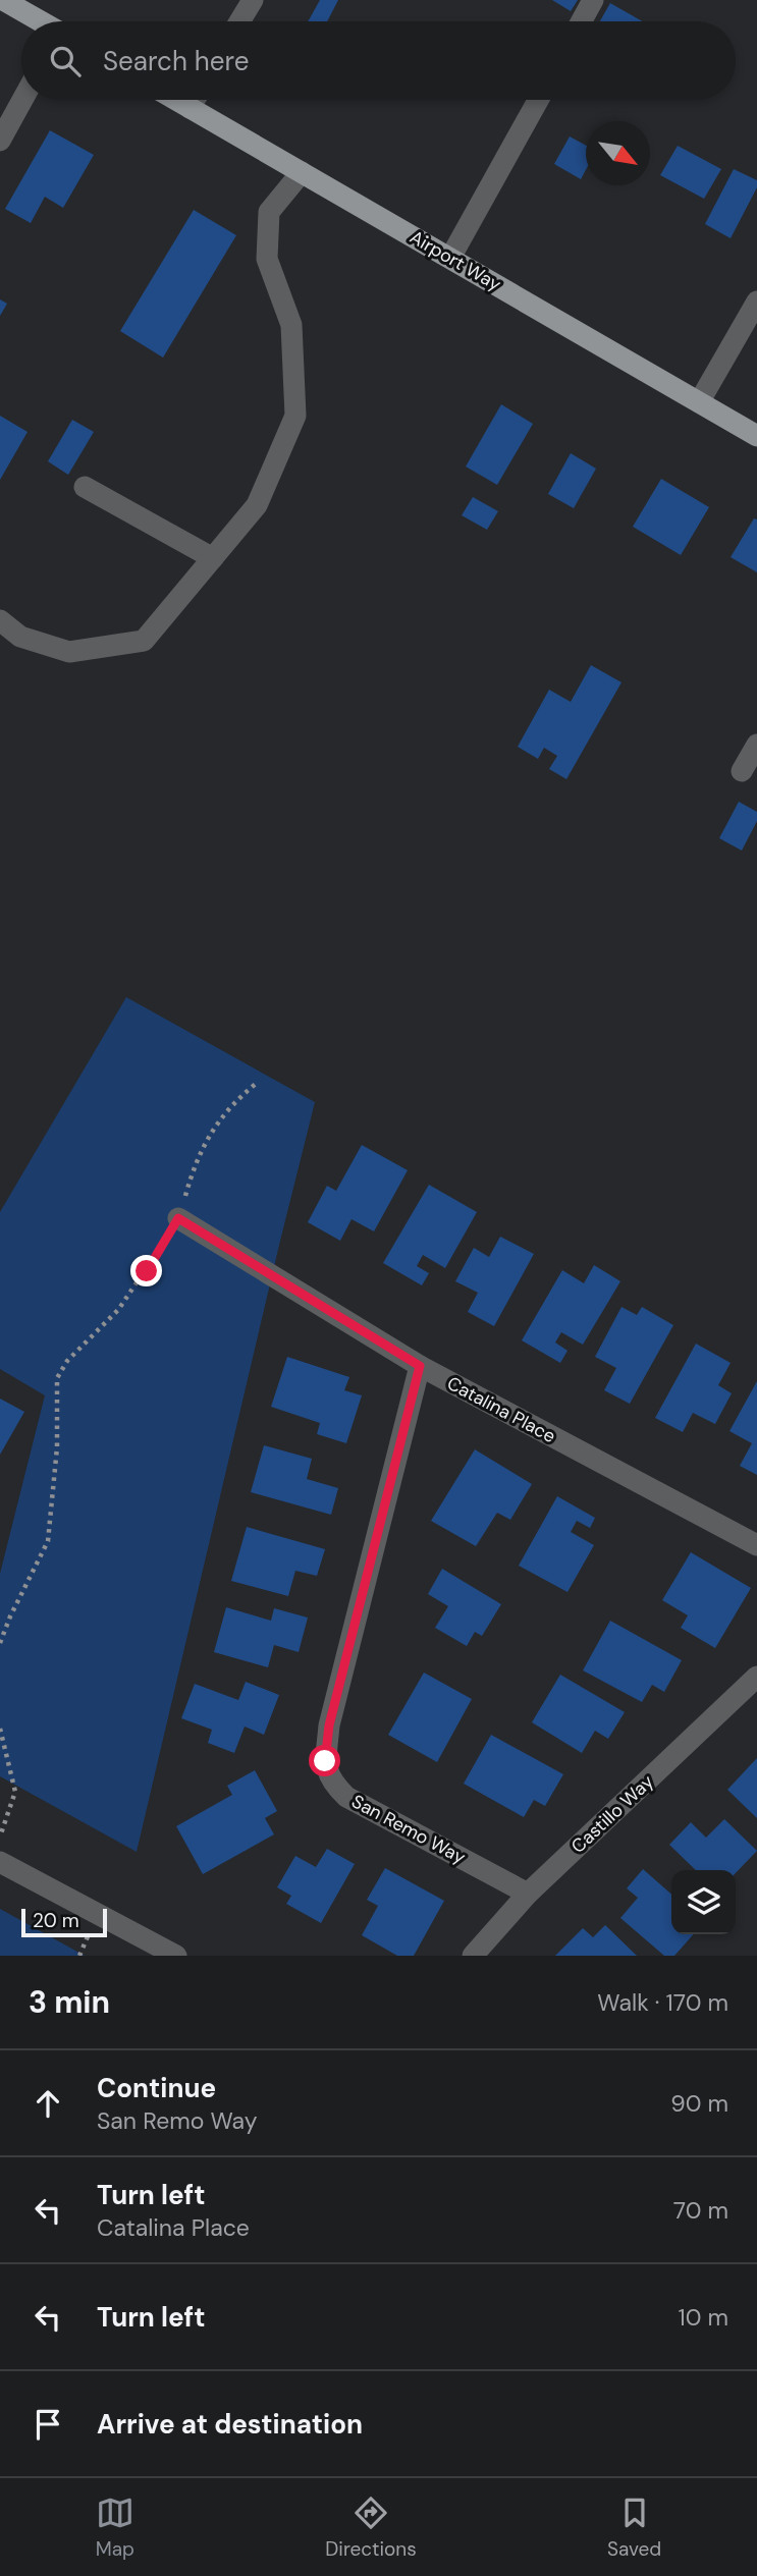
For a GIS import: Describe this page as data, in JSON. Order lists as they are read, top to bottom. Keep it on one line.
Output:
{"streets":{"main road":["Airport Way"],"street":["Catalina Place","Castillo Way","San Remo Way"]},"crossings":[["Catalina Place","San Remo Way"],["Castillo Way","San Remo Way"]],"scale_bar":"20 m","north":"bottom right","page":{"search":"Search here","scale":"20 m","heading":["3 min","Walk · 170 m"],"list":[["Continue","San Remo Way","90 m"],["Turn left","Catalina Place","70 m"],["Turn left","10 m"],"Arrive at destination"],"nav":["Map","Directions","Saved"]}}
